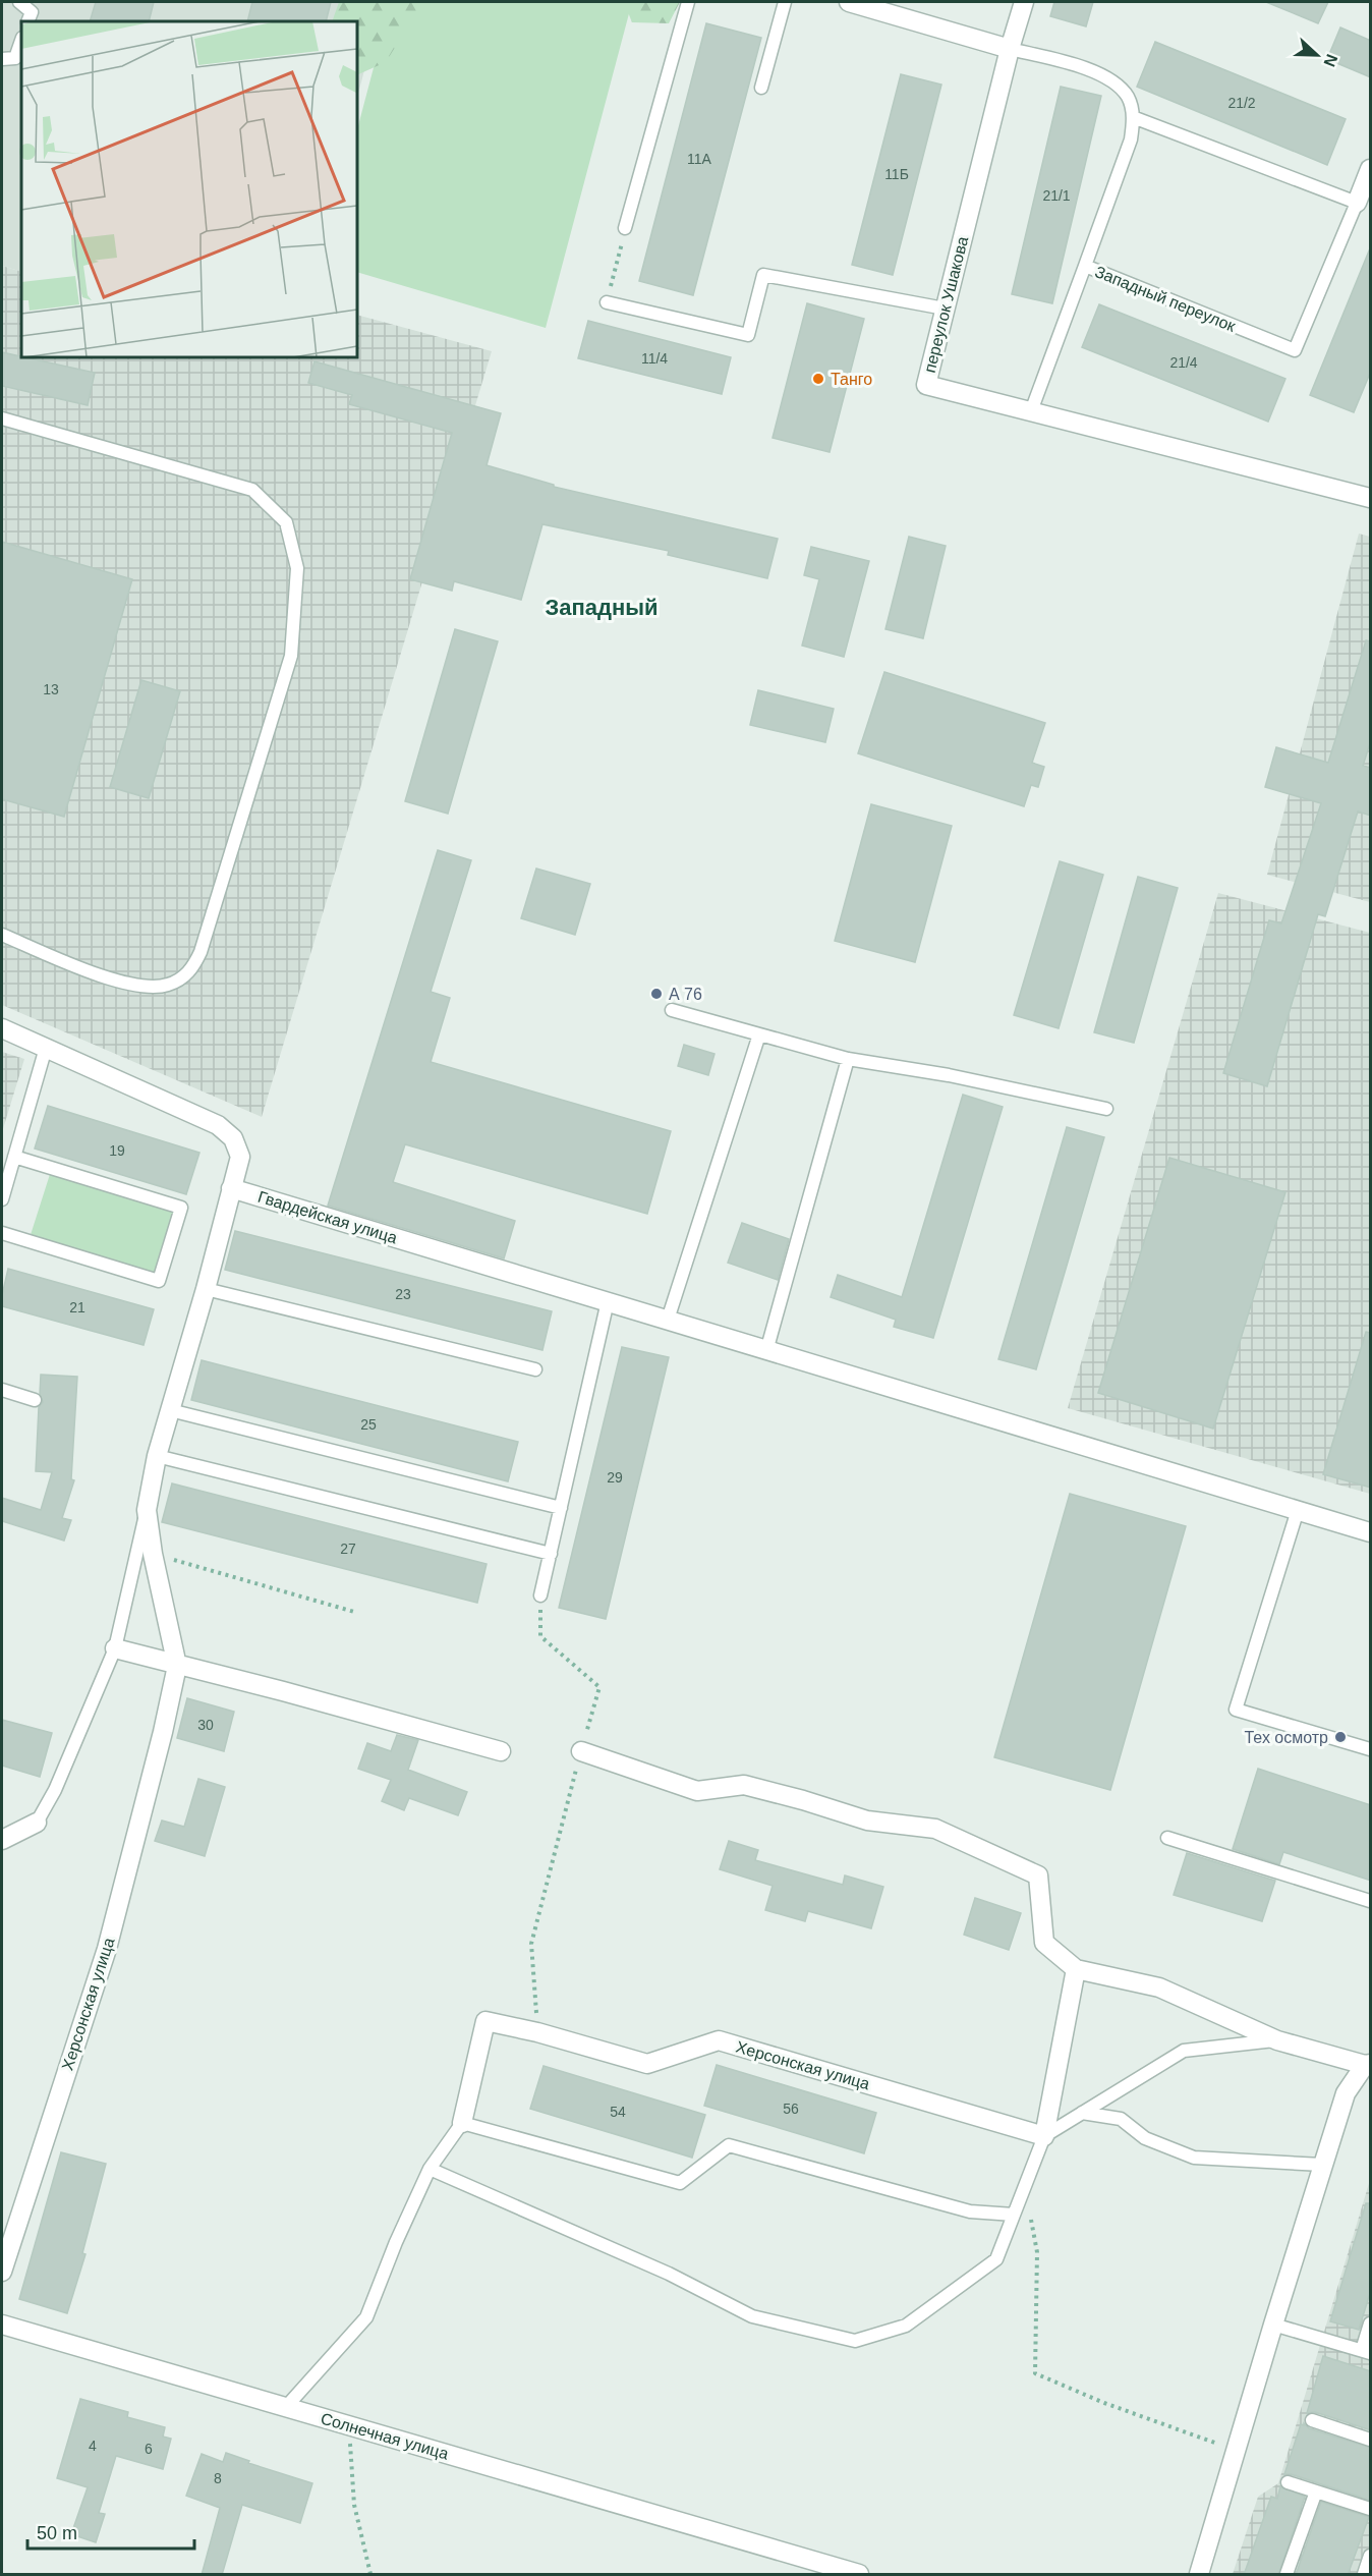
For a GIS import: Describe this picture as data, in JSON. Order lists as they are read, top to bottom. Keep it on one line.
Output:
{"streets":{"street":["Западный переулок","переулок Ушакова","Гвардейская улица","Херсонская улица","Солнечная улица"]},"districts":["Западный"],"places":["Танго","А 76","Тех осмотр"],"house_numbers":["21/2","11А","11Б","21/1","11/4","21/4","13","19","23","21","25","29","27","30","56","54","4","6","8"],"scale_bar":"50 m","north":"right"}
